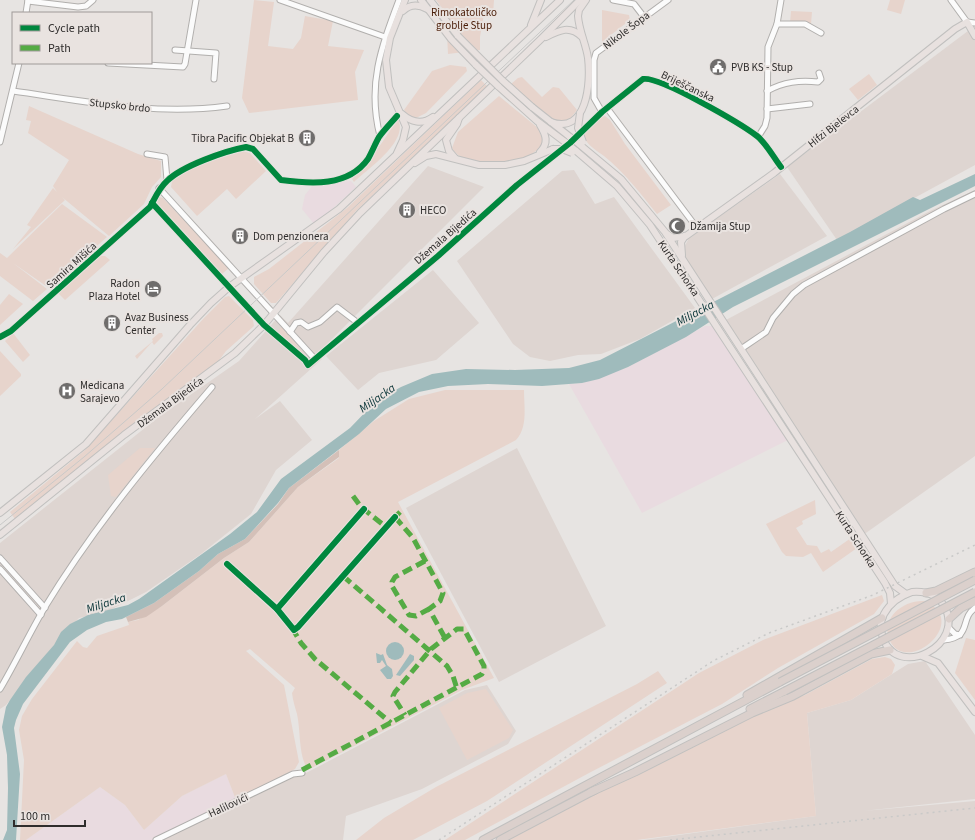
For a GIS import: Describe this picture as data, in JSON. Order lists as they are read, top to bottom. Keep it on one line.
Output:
{"streets":{"main road":["Hifzi Bjelevca","Džemala Bijedića","Kurta Schorka"],"street":["Nikole Šopa","Briješčanska","Stupsko brdo","Samira Mišića","Halilovići"]},"crossings":[["Nikole Šopa","Briješčanska"],["Briješčanska","Džemala Bijedića"]],"water":["Miljacka"],"parks":["Rimokatoličko groblje Stup"],"places":{"public building":["PVB KS - Stup"],"building":["Tibra Pacific Objekat B","HECO","Dom penzionera","Avaz Business Center"],"mosque":["Džamija Stup"],"hotel":["Radon Plaza Hotel"],"hospital":["Medicana Sarajevo"]},"legend":["Cycle path","Path"],"scale_bar":"100 m"}
